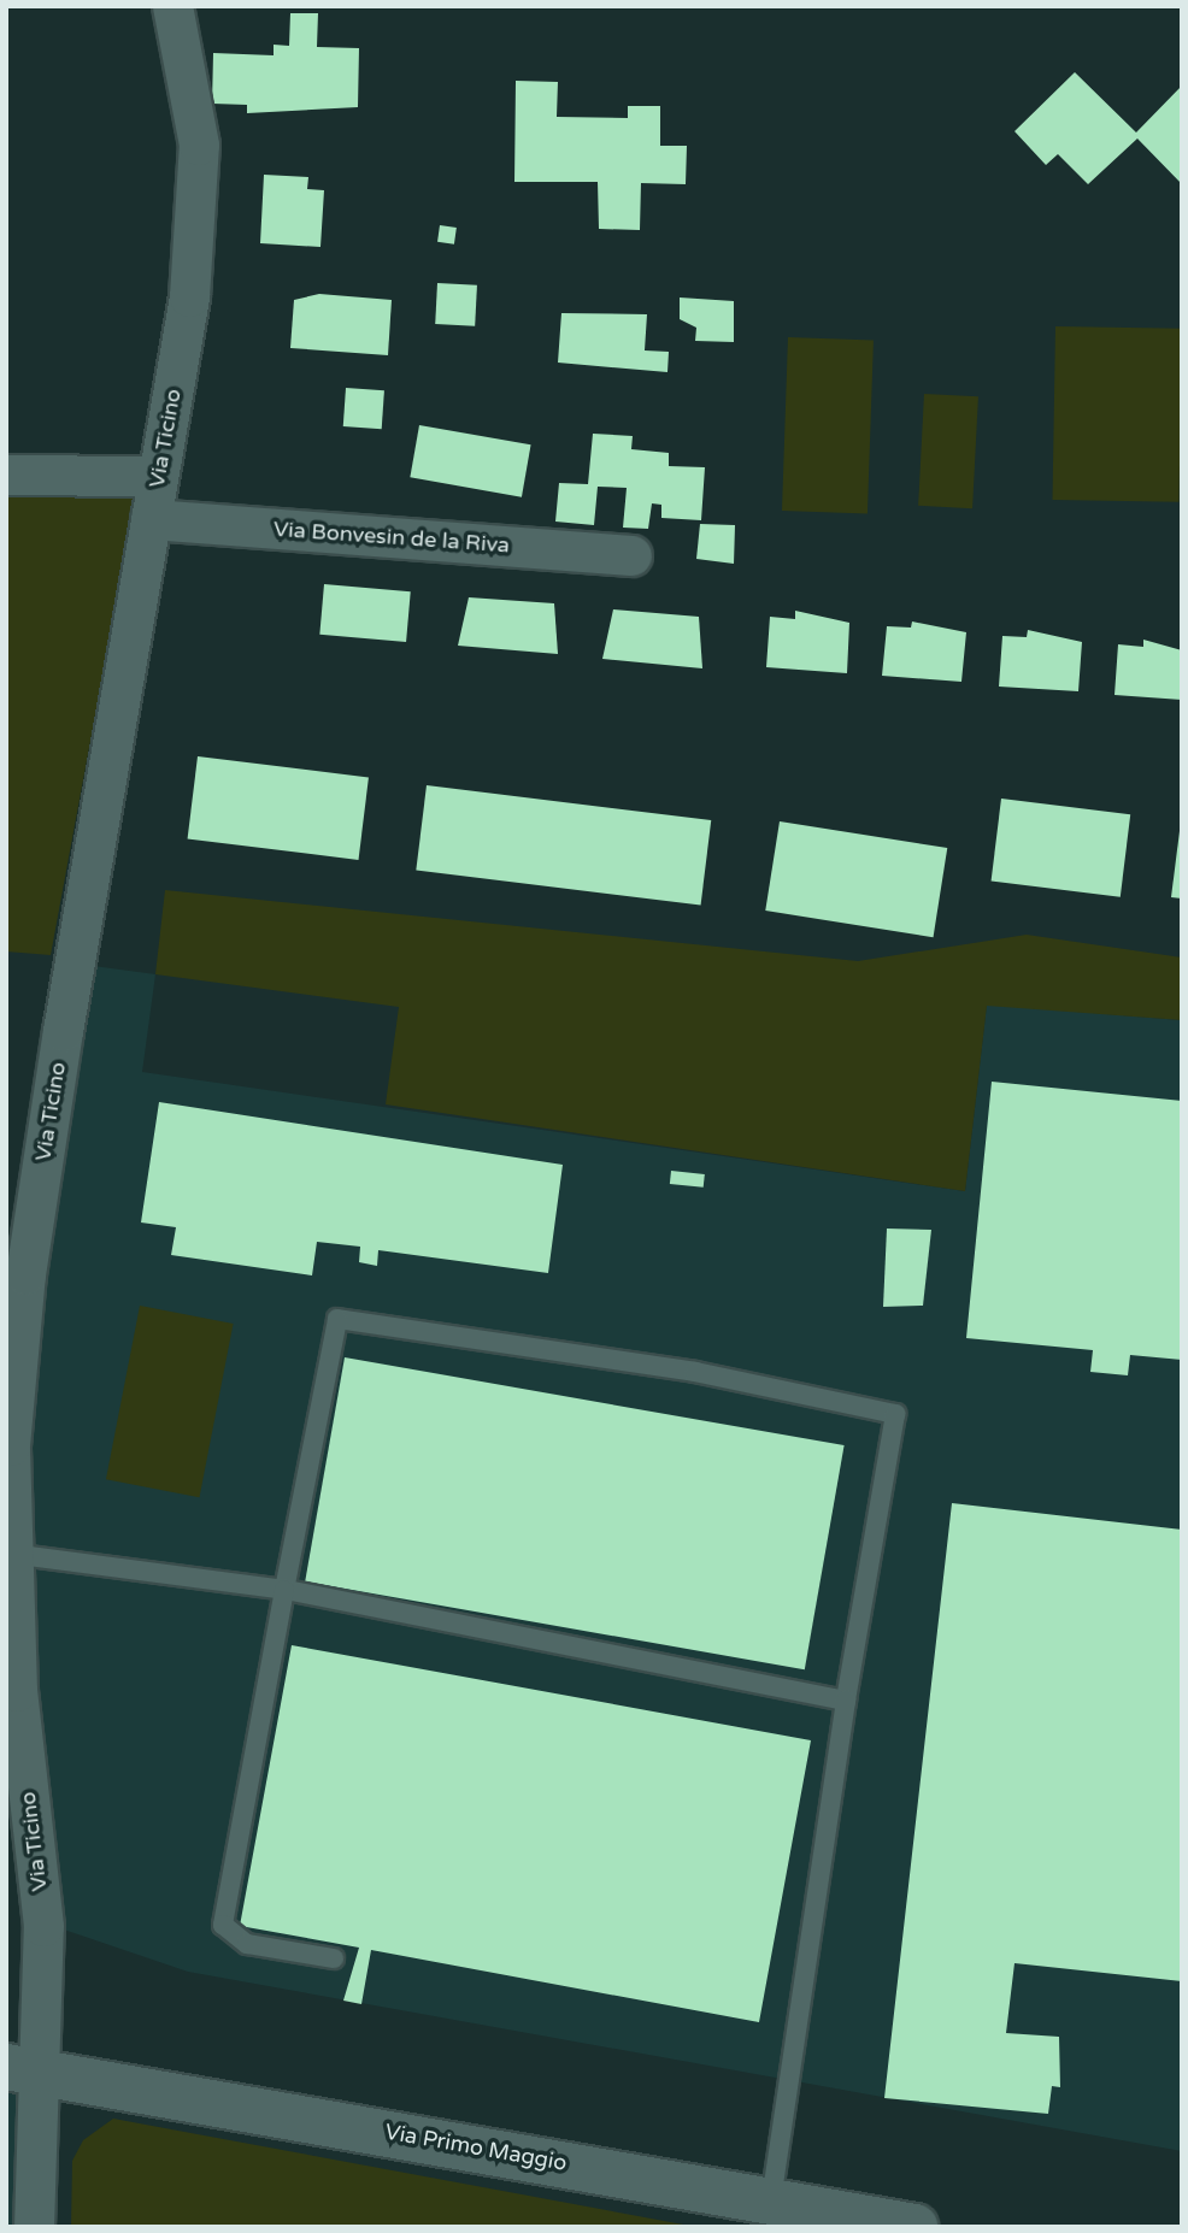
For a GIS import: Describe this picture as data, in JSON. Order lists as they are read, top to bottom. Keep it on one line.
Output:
{"streets":{"street":["Via Ticino","Via Bonvesin de la Riva","Via Primo Maggio"]},"crossings":[["Via Ticino","Via Bonvesin de la Riva"],["Via Ticino","Via Primo Maggio"]]}
